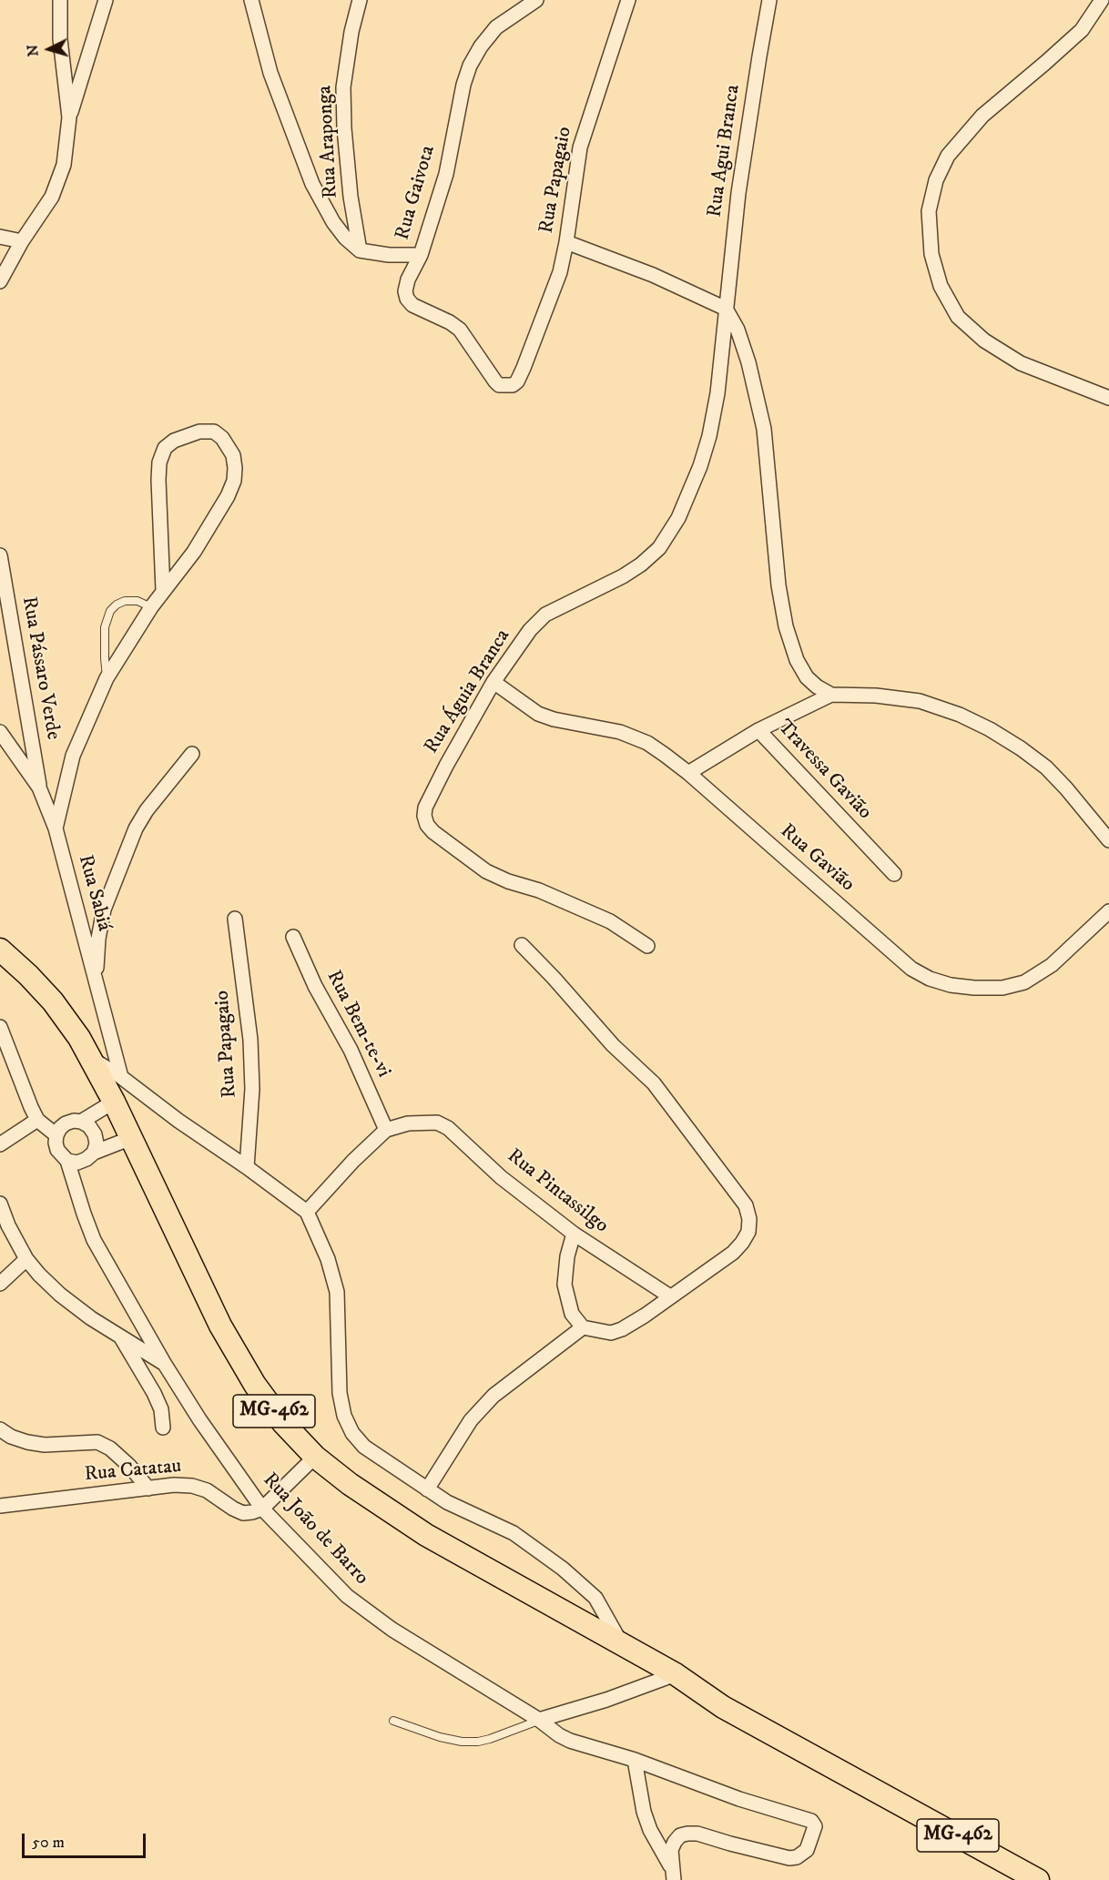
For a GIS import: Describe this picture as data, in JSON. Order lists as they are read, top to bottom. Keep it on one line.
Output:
{"streets":{"main road":["MG-462"],"street":["Rua Araponga","Rua Agui Branca","Rua Papagaio","Rua Gaivota","Rua Pássaro Verde","Rua Águia Branca","Travessa Gavião","Rua Gavião","Rua Sabiá","Rua Bem-te-vi","Rua Pintassilgo","Rua Catatau","Rua João de Barro"]},"crossings":[["Rua Araponga","Rua Gaivota"],["Rua Agui Branca","Rua Águia Branca"],["Rua Papagaio","Rua Gaivota"],["Rua Pássaro Verde","Rua Sabiá"],["Rua Águia Branca","Rua Gavião"],["Travessa Gavião","Rua Gavião"],["Rua Bem-te-vi","Rua Pintassilgo"],["Rua Catatau","Rua João de Barro"]],"scale_bar":"50 m","north":"left"}
